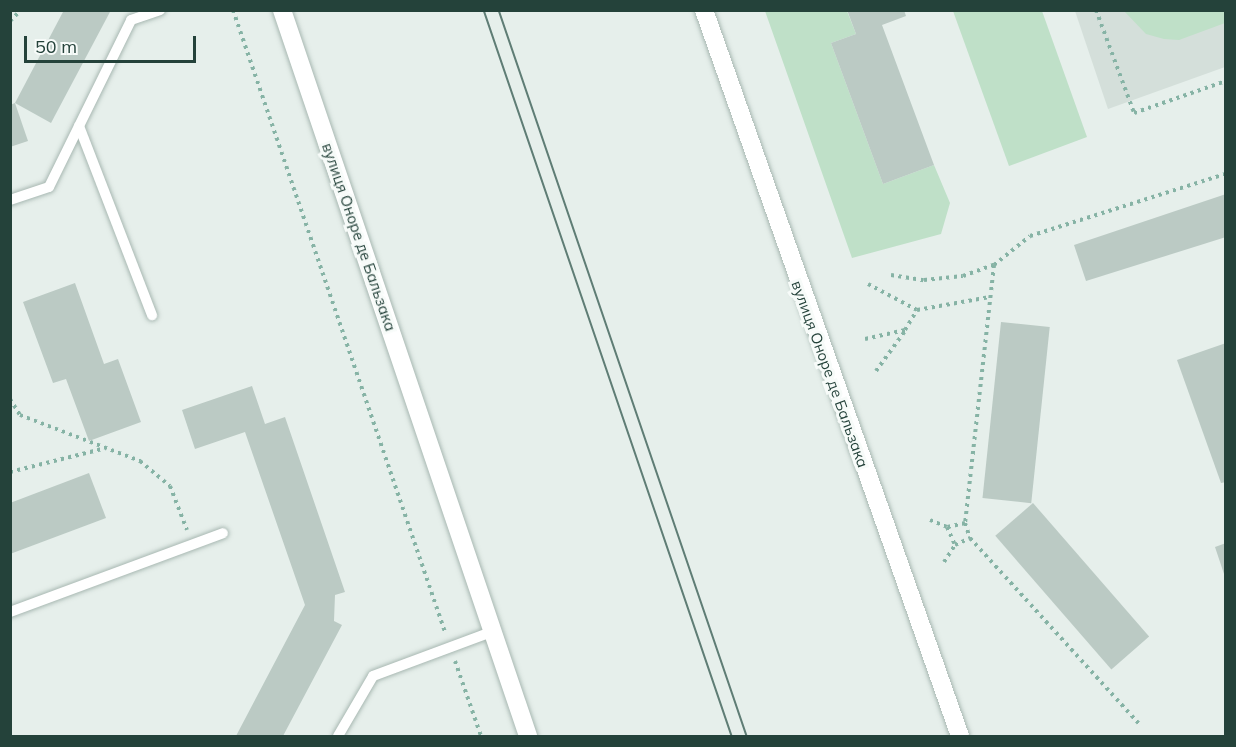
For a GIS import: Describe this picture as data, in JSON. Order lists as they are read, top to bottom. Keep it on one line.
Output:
{"streets":{"street":["вулиця Оноре де Бальзака"]},"scale_bar":"50 m"}
